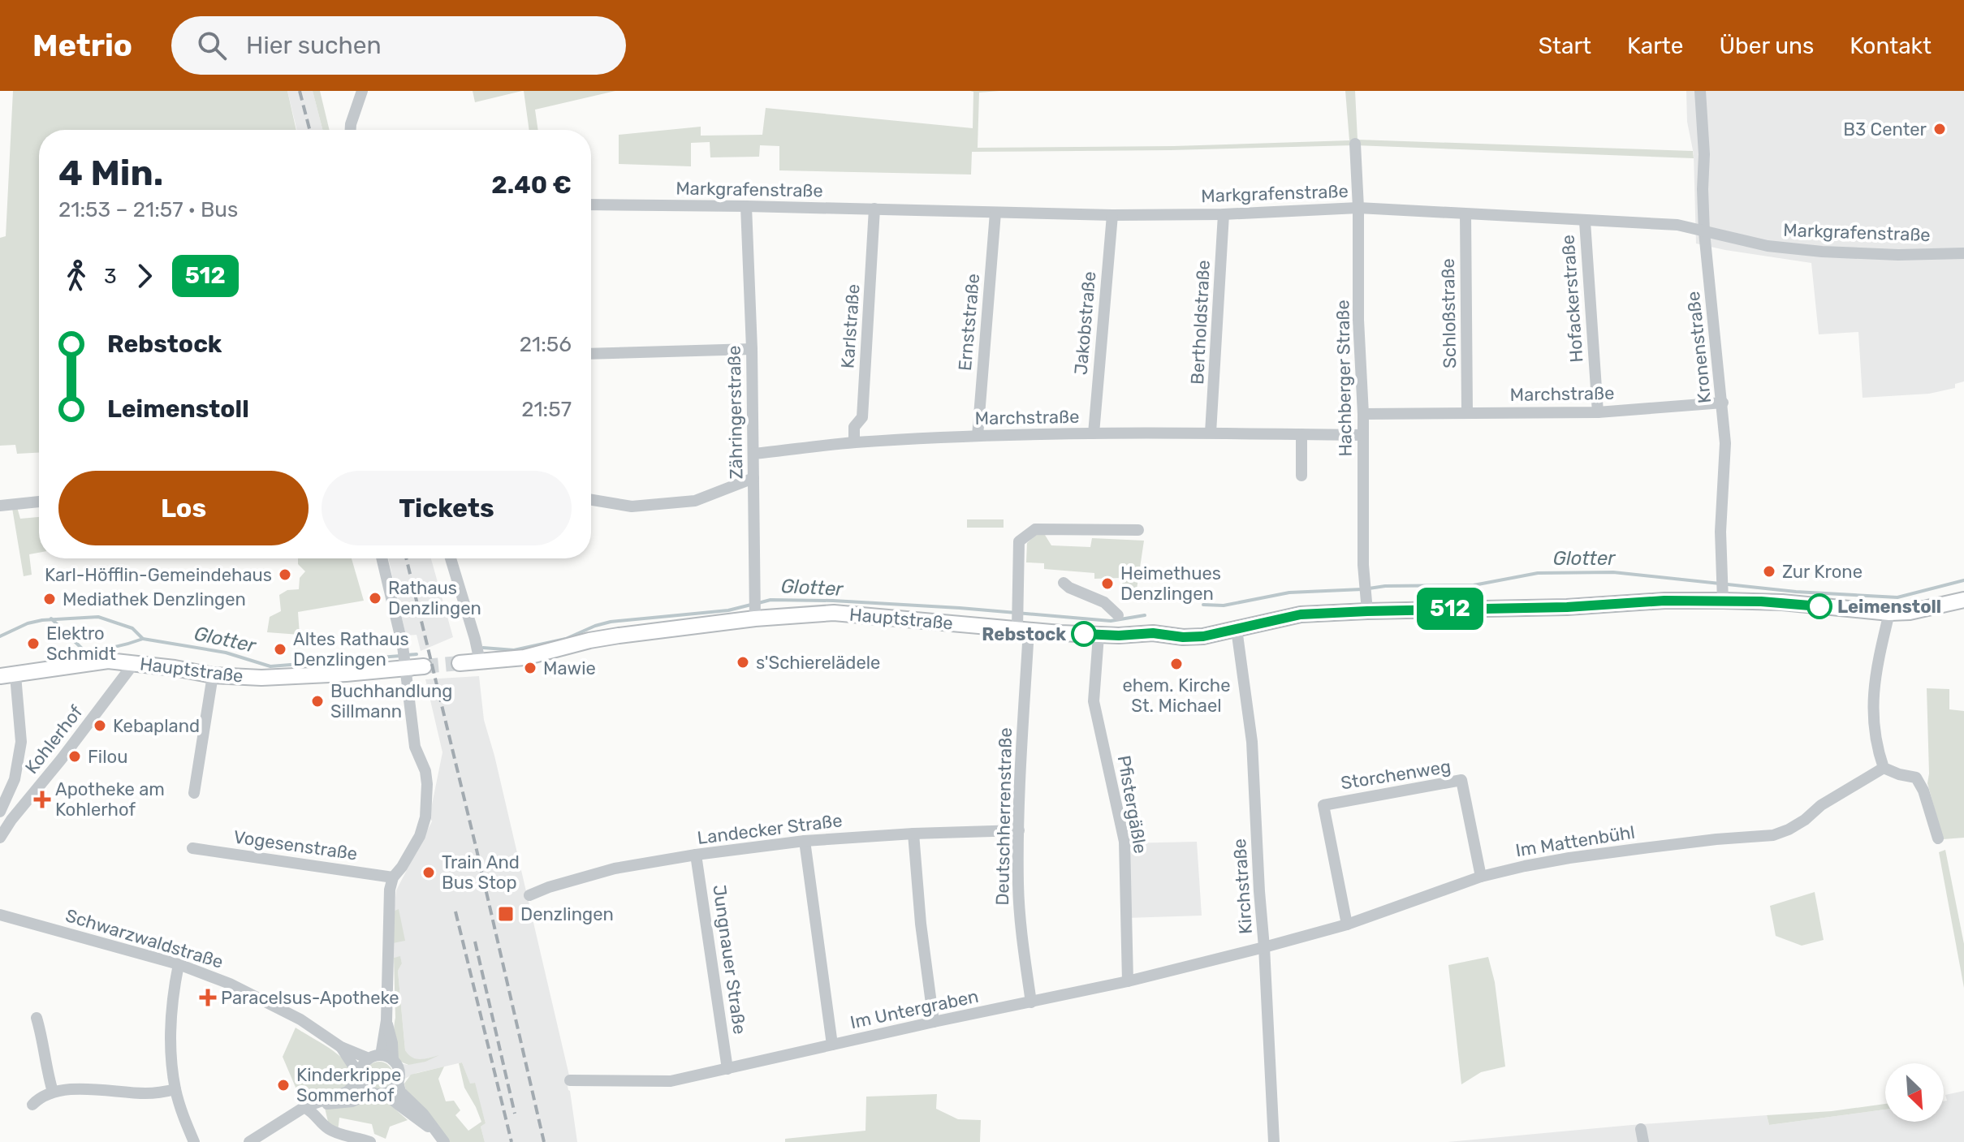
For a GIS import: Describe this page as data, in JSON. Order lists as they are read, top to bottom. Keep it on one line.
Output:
{"streets":{"main road":["Hauptstraße"],"street":["Markgrafenstraße","Hofackerstraße","Schloßstraße","Ernststraße","Bertholdstraße","Jakobstraße","Karlstraße","Kronenstraße","Hachberger Straße","Marchstraße","Zähringerstraße","Kohlerhof","Storchenweg","Pfistergäßle","Deutschherrenstraße","Landecker Straße","Im Mattenbühl","Vogesenstraße","Kirchstraße","Schwarzwaldstraße","Jungnauer Straße","Im Untergraben"]},"crossings":[["Markgrafenstraße","Hofackerstraße"],["Markgrafenstraße","Schloßstraße"],["Markgrafenstraße","Ernststraße"],["Markgrafenstraße","Bertholdstraße"],["Markgrafenstraße","Jakobstraße"],["Markgrafenstraße","Karlstraße"],["Markgrafenstraße","Kronenstraße"],["Markgrafenstraße","Hachberger Straße"],["Markgrafenstraße","Zähringerstraße"],["Hofackerstraße","Marchstraße"],["Schloßstraße","Marchstraße"],["Ernststraße","Marchstraße"],["Bertholdstraße","Marchstraße"],["Jakobstraße","Marchstraße"],["Karlstraße","Marchstraße"],["Kronenstraße","Marchstraße"],["Kronenstraße","Hauptstraße"],["Hachberger Straße","Marchstraße"],["Hachberger Straße","Hauptstraße"],["Marchstraße","Zähringerstraße"],["Zähringerstraße","Hauptstraße"],["Hauptstraße","Kohlerhof"],["Hauptstraße","Pfistergäßle"],["Hauptstraße","Deutschherrenstraße"],["Hauptstraße","Kirchstraße"],["Storchenweg","Im Mattenbühl"],["Pfistergäßle","Im Untergraben"],["Deutschherrenstraße","Landecker Straße"],["Deutschherrenstraße","Im Untergraben"],["Landecker Straße","Jungnauer Straße"],["Im Mattenbühl","Kirchstraße"],["Im Mattenbühl","Im Untergraben"],["Kirchstraße","Im Untergraben"],["Jungnauer Straße","Im Untergraben"]],"water":["Glotter"],"places":{"other":["B3 Center","Zur Krone","Karl-Höfflin-Gemeindehaus","Heimethues Denzlingen","Rathaus Denzlingen","Mediathek Denzlingen","Leimenstoll","Rebstock","Elektro Schmidt","Altes Rathaus Denzlingen","s'Schierelädele","ehem. Kirche St. Michael","Mawie","Buchhandlung Sillmann","Kebapland","Filou","Train And Bus Stop","Kinderkrippe Sommerhof"],"health":["Apotheke am Kohlerhof","Paracelsus-Apotheke"],"transit":["Denzlingen"]},"lines":["bus line 512"],"north":"bottom right","page":{"header":"Metrio","search":"Hier suchen","nav":["Start","Karte","Über uns","Kontakt"],"on_map":"512","heading":["4 Min.","21:53 – 21:57 · Bus","2.40 €"],"legs":["3","512"],"list":[{"name":"Rebstock","value":"21:56"},{"name":"Leimenstoll","value":"21:57"}],"buttons":["Los","Tickets"]}}
